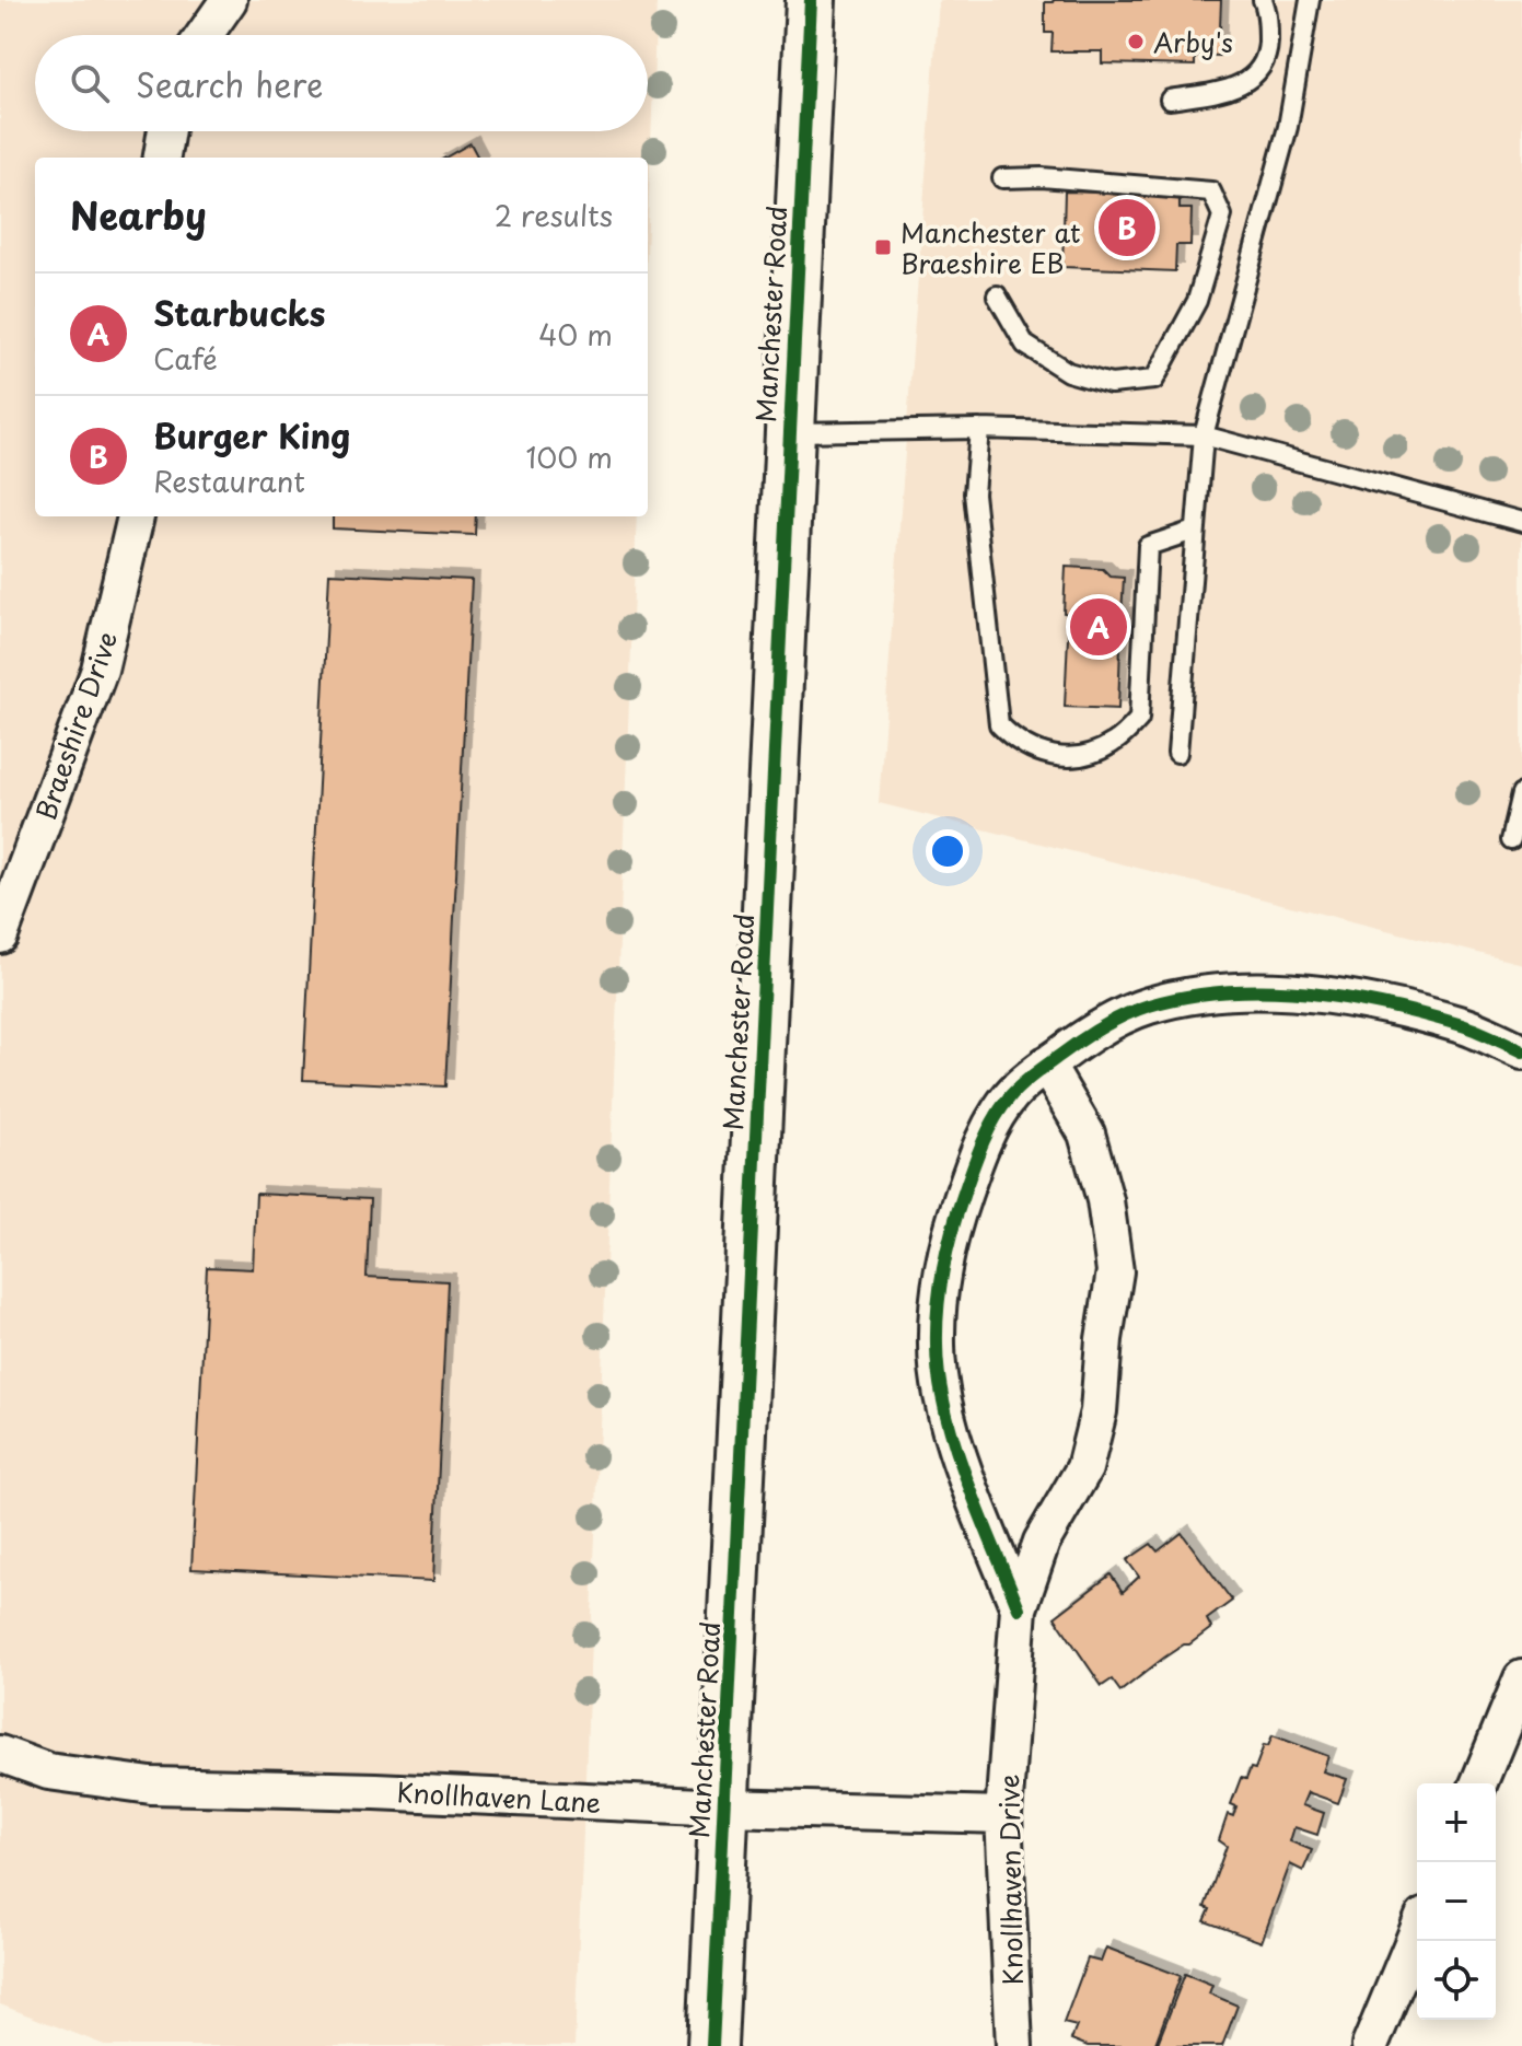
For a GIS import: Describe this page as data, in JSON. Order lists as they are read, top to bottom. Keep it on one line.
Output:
{"streets":{"main road":["Manchester Road"],"street":["Braeshire Drive","Knollhaven Lane","Knollhaven Drive"]},"crossings":[["Manchester Road","Knollhaven Lane"],["Knollhaven Lane","Knollhaven Drive"]],"places":{"other":["Arby's"],"transit":["Manchester at Braeshire EB"]},"page":{"search":"Search here","heading":["Nearby","2 results"],"pins":["B","A"],"list":[{"mark":"A","name":"Starbucks","note":"Café","value":"40 m"},{"mark":"B","name":"Burger King","note":"Restaurant","value":"100 m"}],"map_buttons":["+","−"]}}
